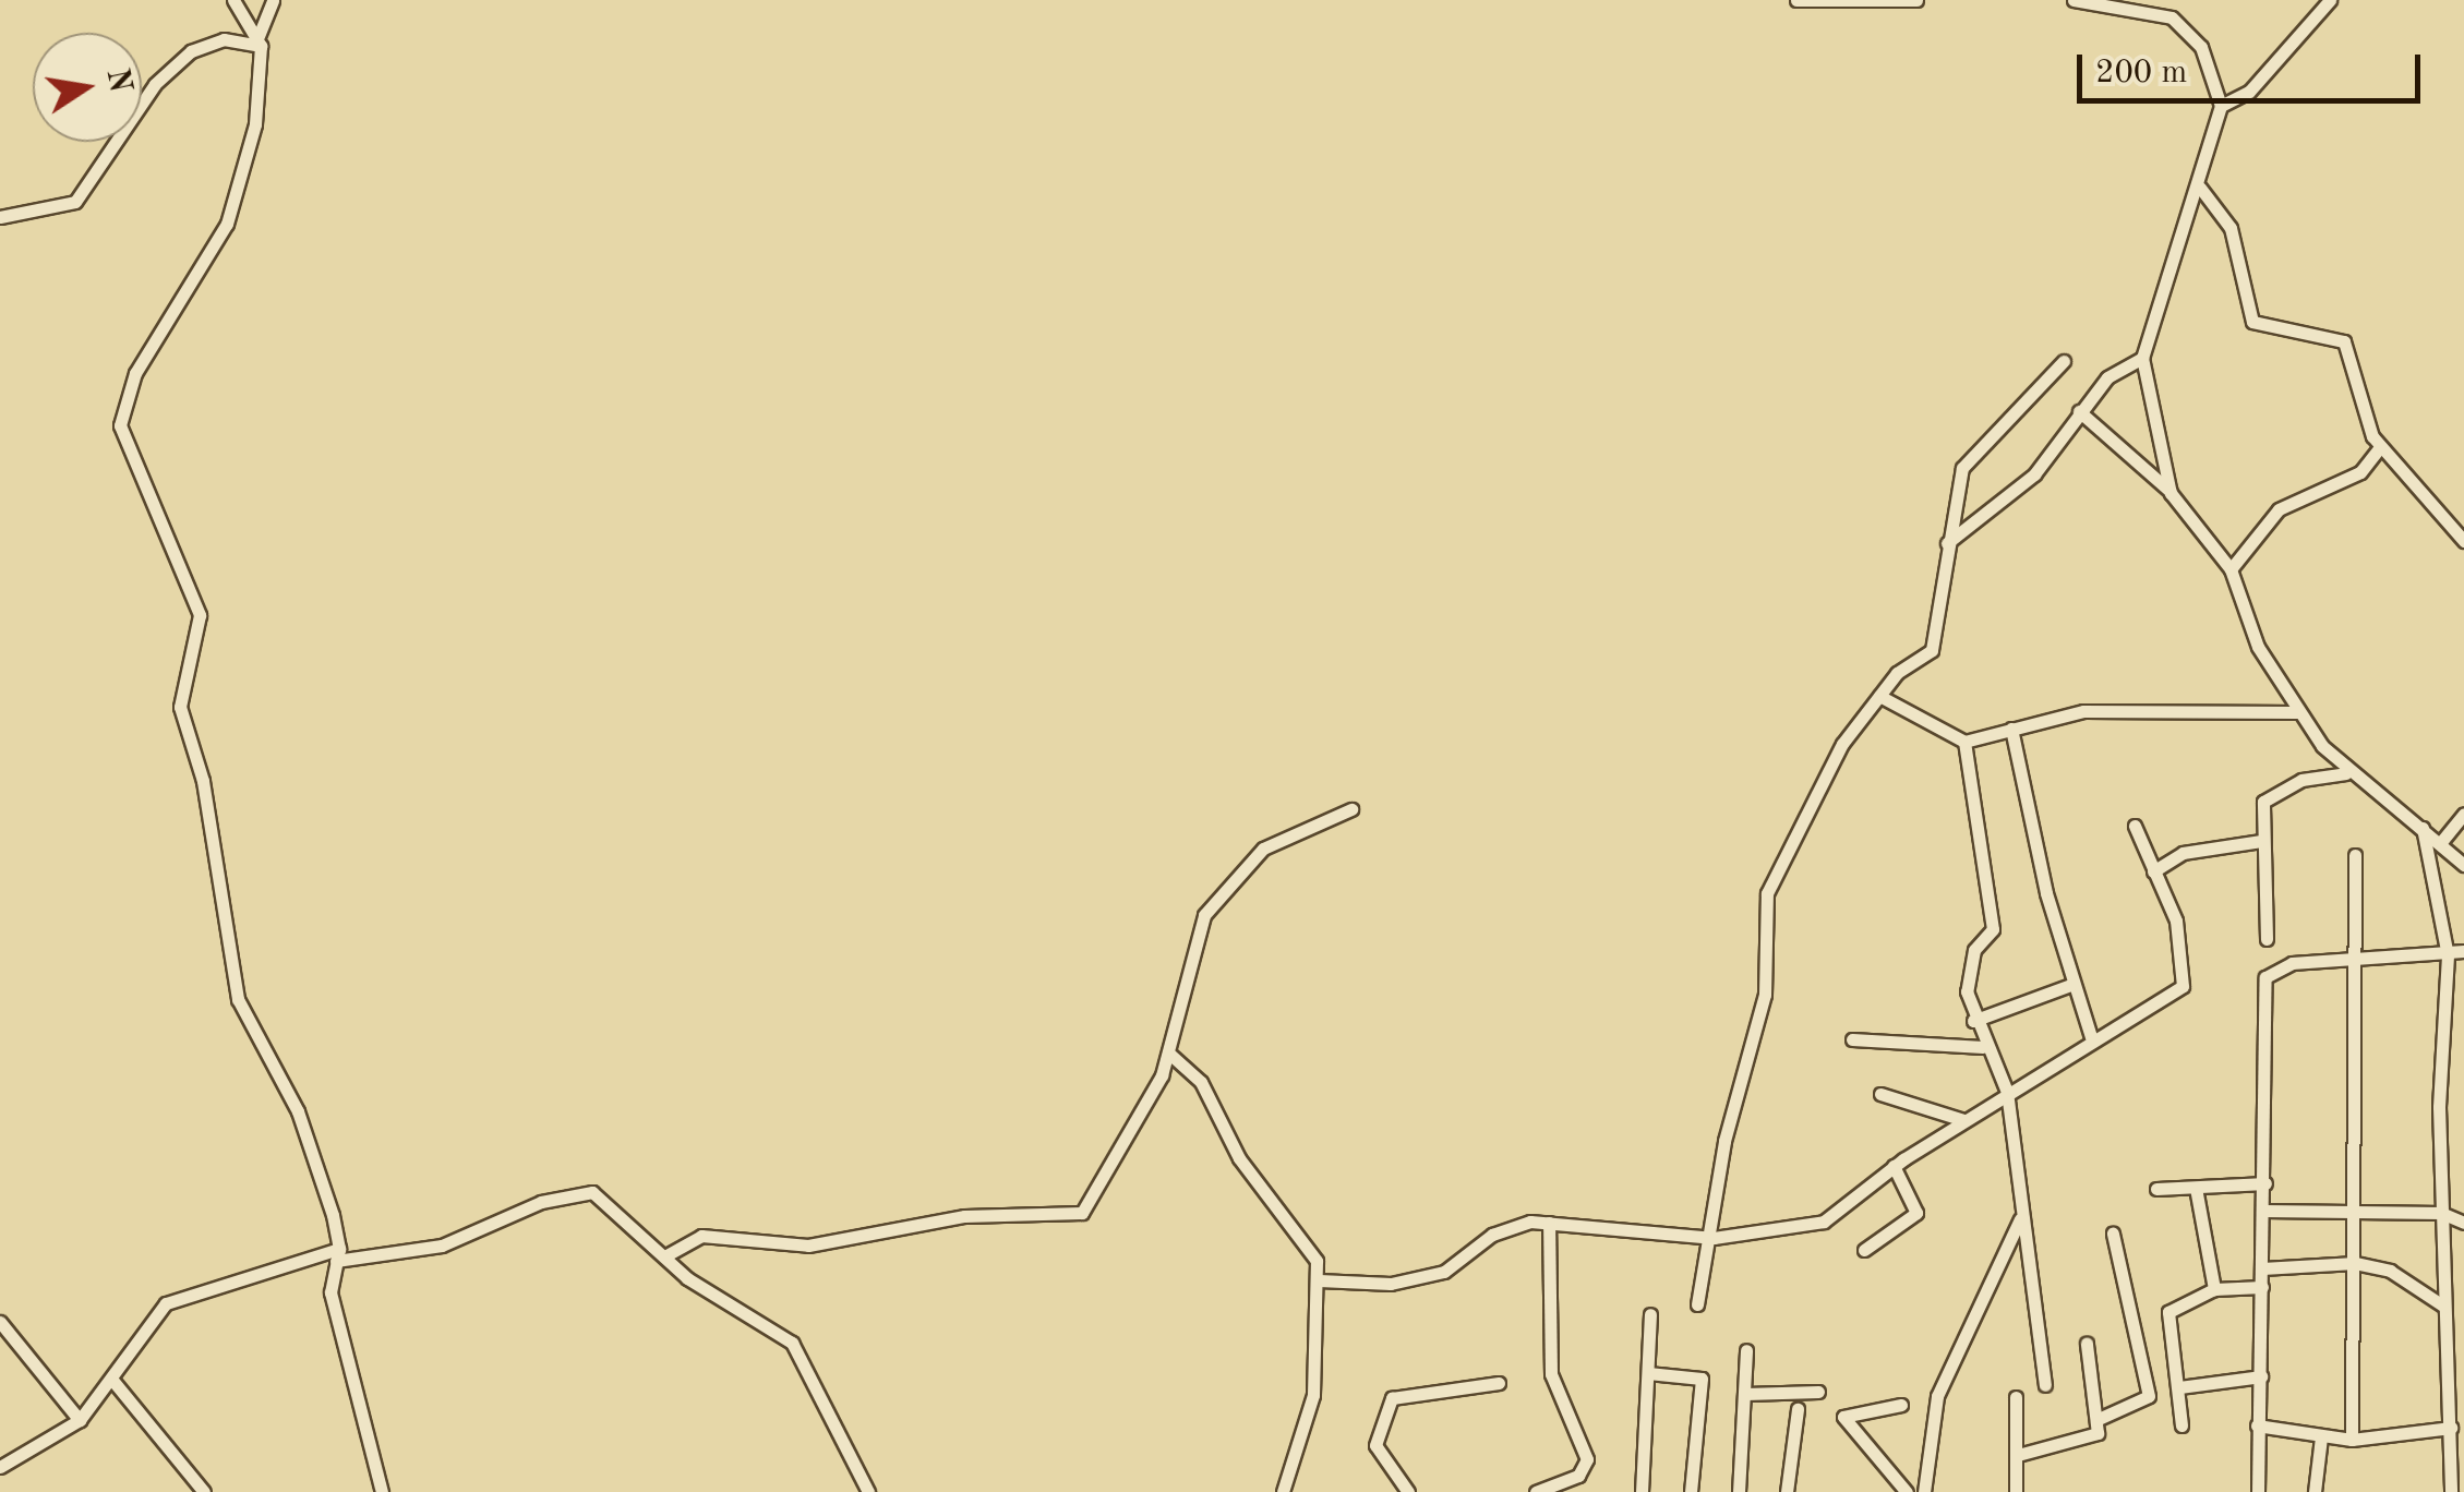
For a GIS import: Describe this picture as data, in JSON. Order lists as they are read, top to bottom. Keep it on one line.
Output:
{"scale_bar":"200 m","north":"right"}
